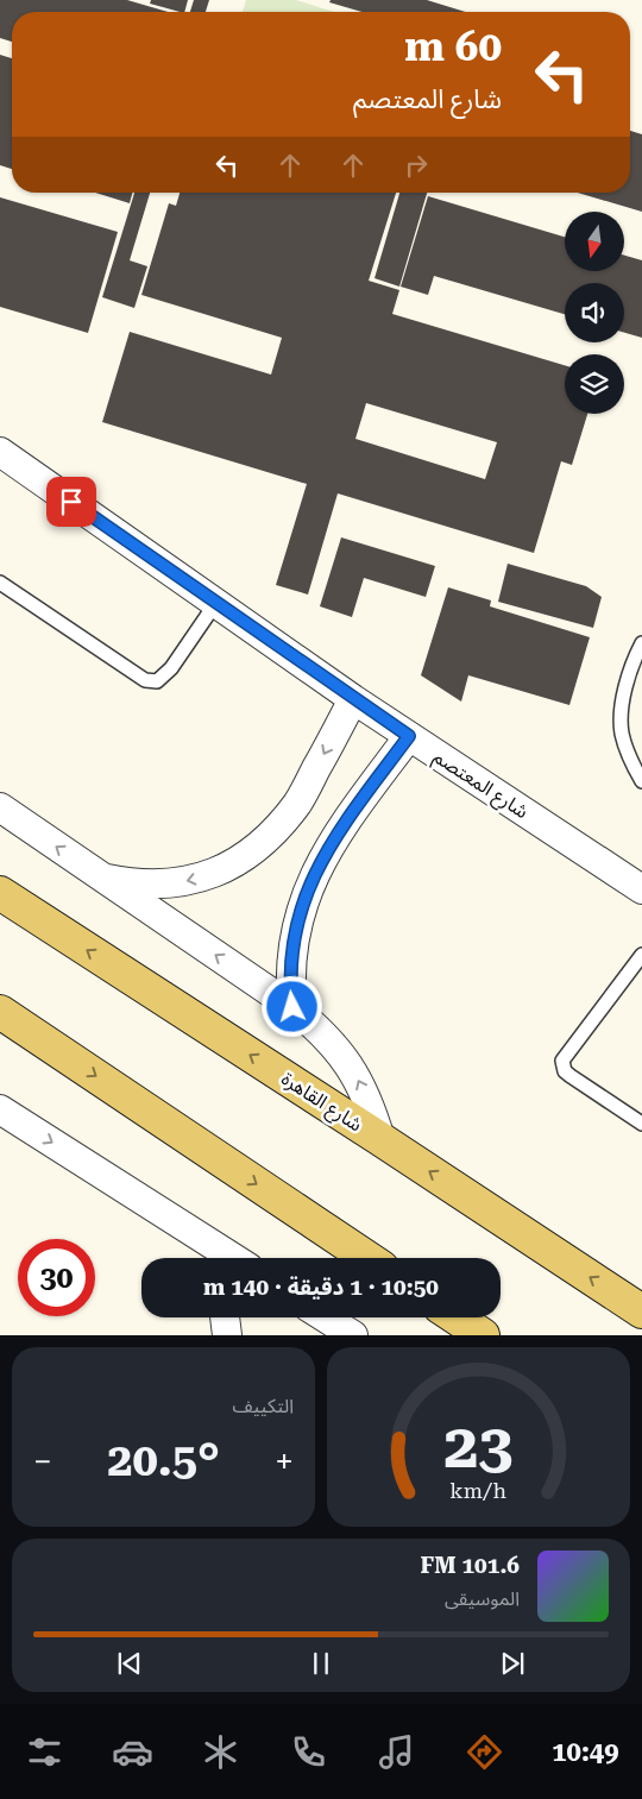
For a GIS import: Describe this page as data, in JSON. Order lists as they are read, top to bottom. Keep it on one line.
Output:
{"streets":{"main road":["شارع القاهرة"],"street":["شارع المعتصم"]},"north":"bottom","page":{"turn":["60 m","شارع المعتصم"],"limit":"30","trip":"10:50 · 1 دقيقة · 140 m","tile":"التكييف","heat":["−","20.5°","+"],"song":["101.6 FM","الموسيقى"],"tabs":"10:49","gauge":["23","km/h"]}}
